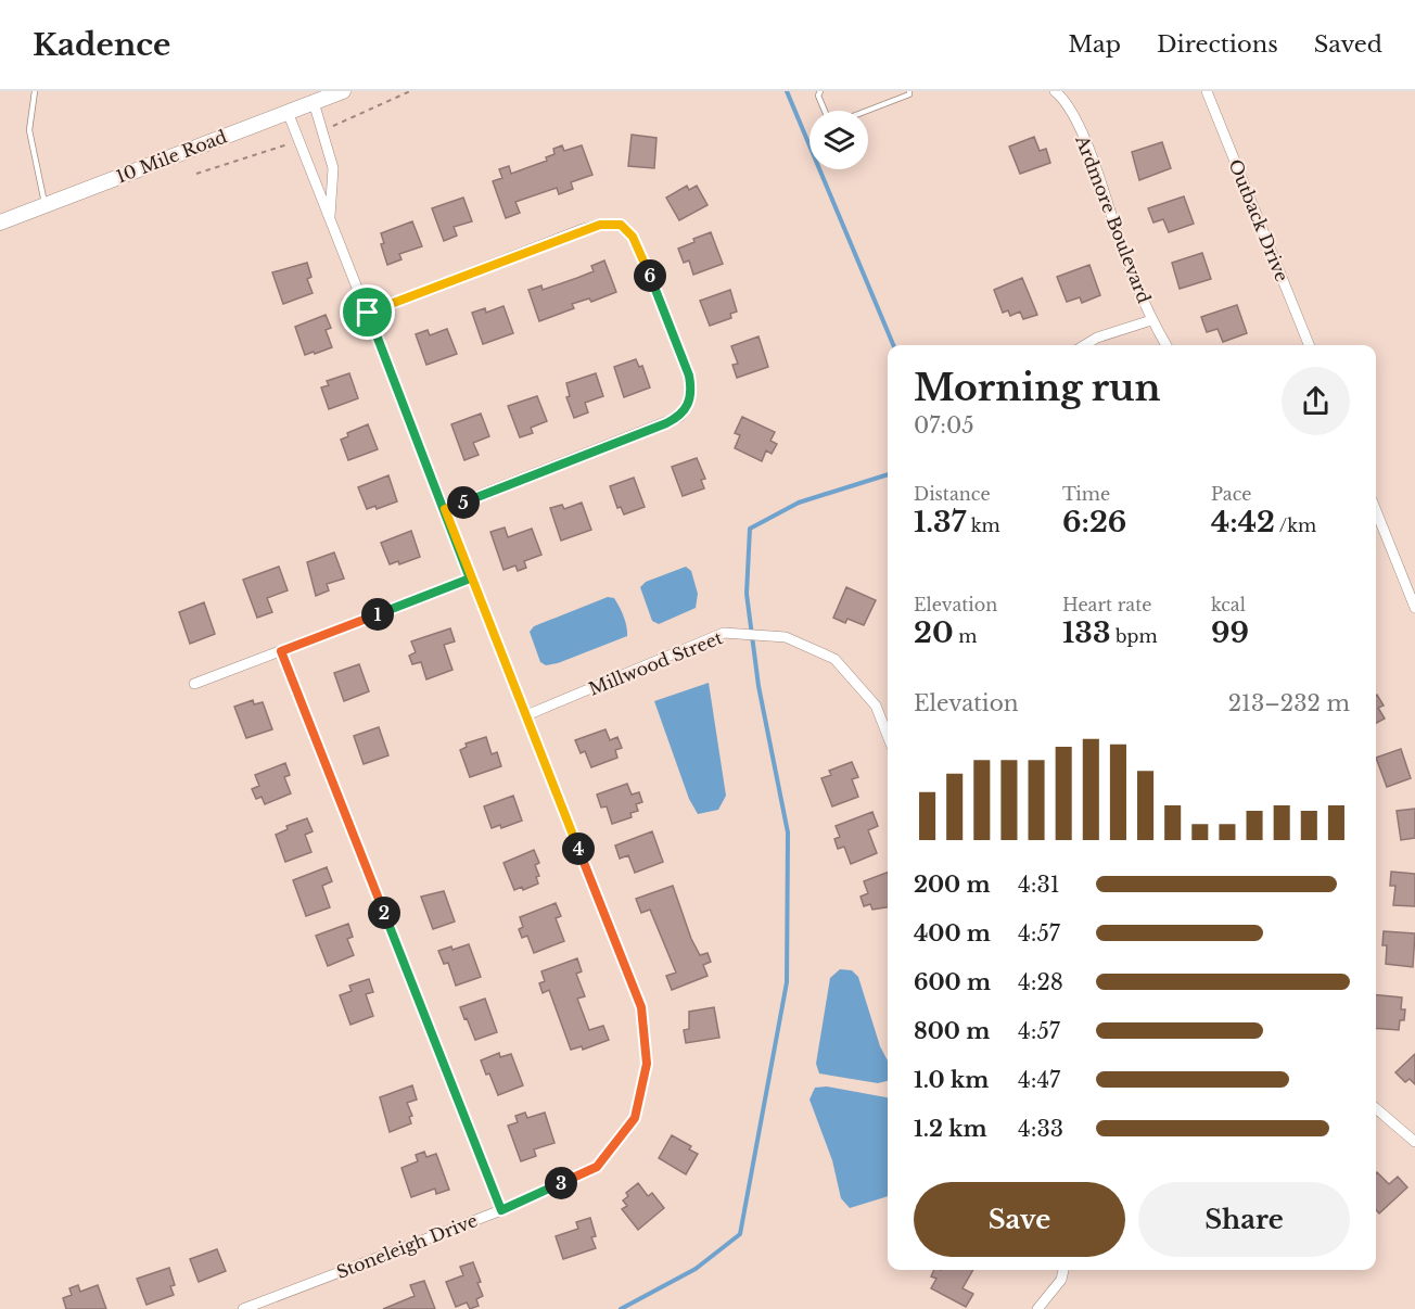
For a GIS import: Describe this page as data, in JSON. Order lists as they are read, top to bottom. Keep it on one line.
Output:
{"streets":{"main road":["10 Mile Road"],"street":["Ardmore Boulevard","Outback Drive","Millwood Street","Stoneleigh Drive"]},"crossings":[["10 Mile Road","Stoneleigh Drive"],["Millwood Street","Stoneleigh Drive"]],"page":{"header":"Kadence","nav":["Map","Directions","Saved"],"pins":["6","5","1","4","2","3"],"heading":["Morning run","07:05"],"stats":[["Distance","1.37 km"],["Time","6:26"],["Pace","4:42 /km"],["Elevation","20 m"],["Heart rate","133 bpm"],["kcal","99"]],"chart":["Elevation","213–232 m"],"list":[{"name":"200 m","note":"4:31"},{"name":"400 m","note":"4:57"},{"name":"600 m","note":"4:28"},{"name":"800 m","note":"4:57"},{"name":"1.0 km","note":"4:47"},{"name":"1.2 km","note":"4:33"}],"buttons":["Save","Share"]}}
